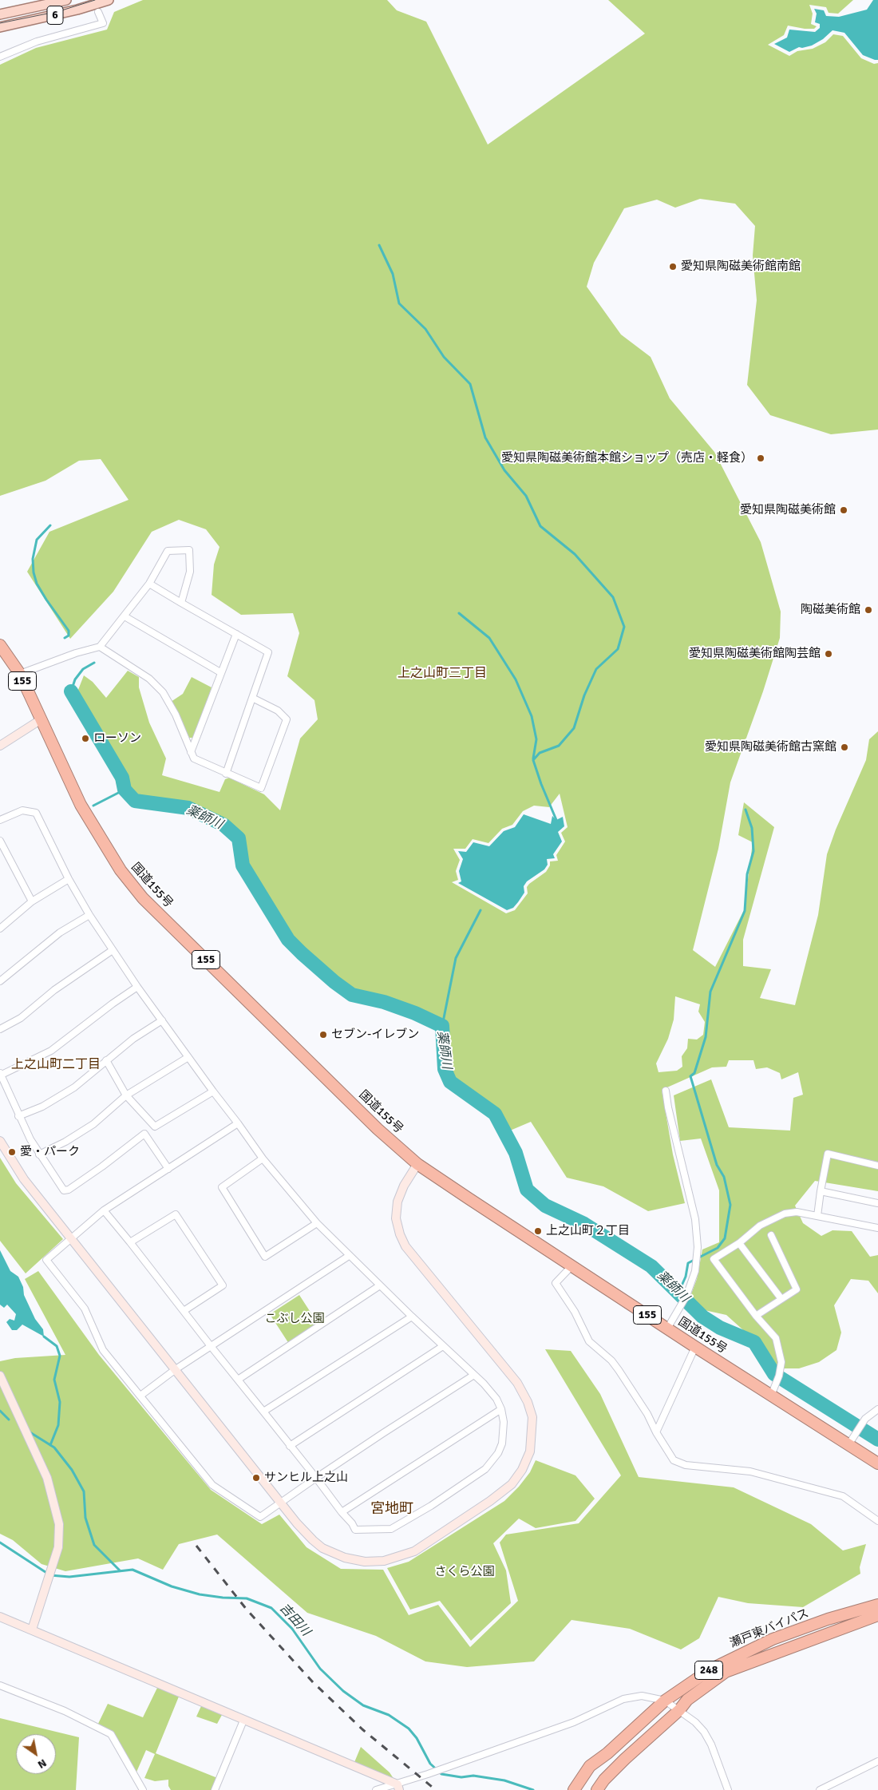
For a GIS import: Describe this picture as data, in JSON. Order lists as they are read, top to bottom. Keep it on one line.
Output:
{"streets":{"highway":["155","国道155号","瀬戸東バイパス","248"],"main road":["6"]},"districts":["上之山町三丁目","上之山町二丁目","宮地町"],"water":["薬師川","吉田川"],"parks":["こぶし公園","さくら公園"],"places":["愛知県陶磁美術館南館","愛知県陶磁美術館本館ショップ（売店・軽食）","愛知県陶磁美術館","陶磁美術館","愛知県陶磁美術館陶芸館","ローソン","愛知県陶磁美術館古窯館","セブン-イレブン","愛・パーク","上之山町２丁目","サンヒル上之山"],"north":"bottom right"}
